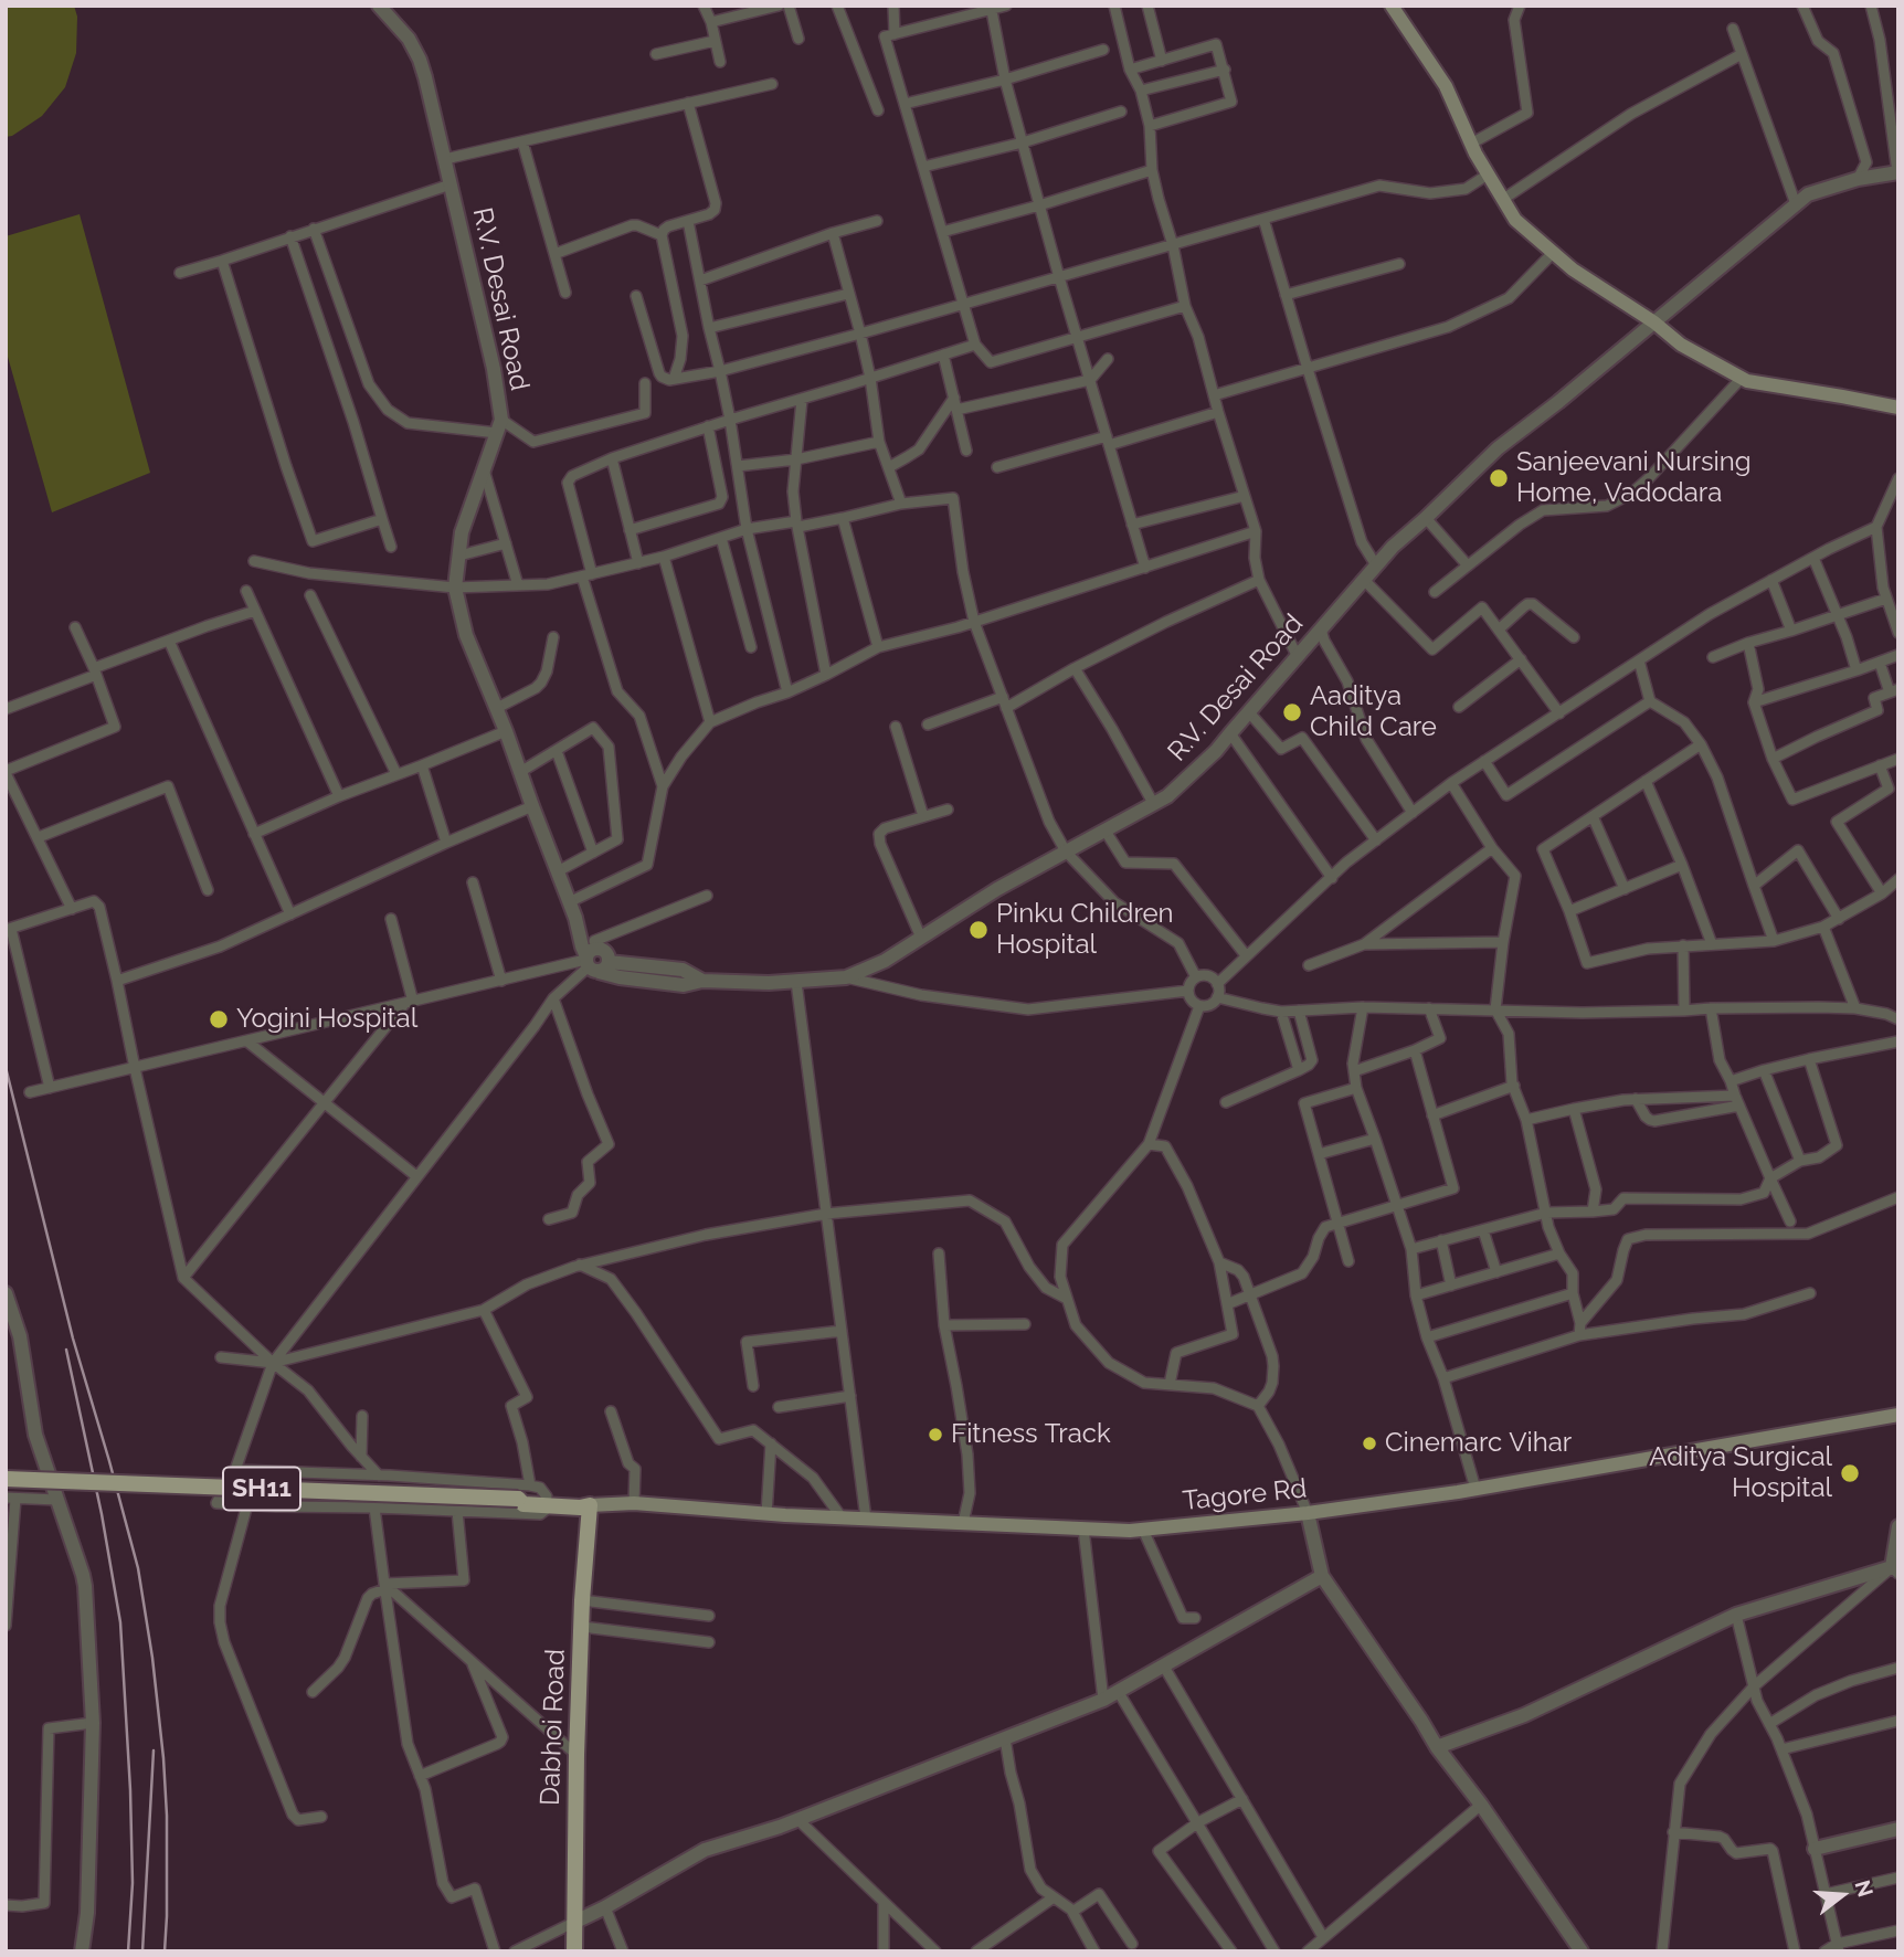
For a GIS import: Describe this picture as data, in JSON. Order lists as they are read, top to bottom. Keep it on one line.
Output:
{"streets":{"main road":["SH11","Tagore Rd","Dabhoi Road"],"street":["R.V. Desai Road"]},"crossings":[["Tagore Rd","Dabhoi Road"]],"places":["Sanjeevani Nursing Home, Vadodara","Aaditya Child Care","Pinku Children Hospital","Yogini Hospital","Fitness Track","Cinemarc Vihar","Aditya Surgical Hospital"],"north":"right"}
